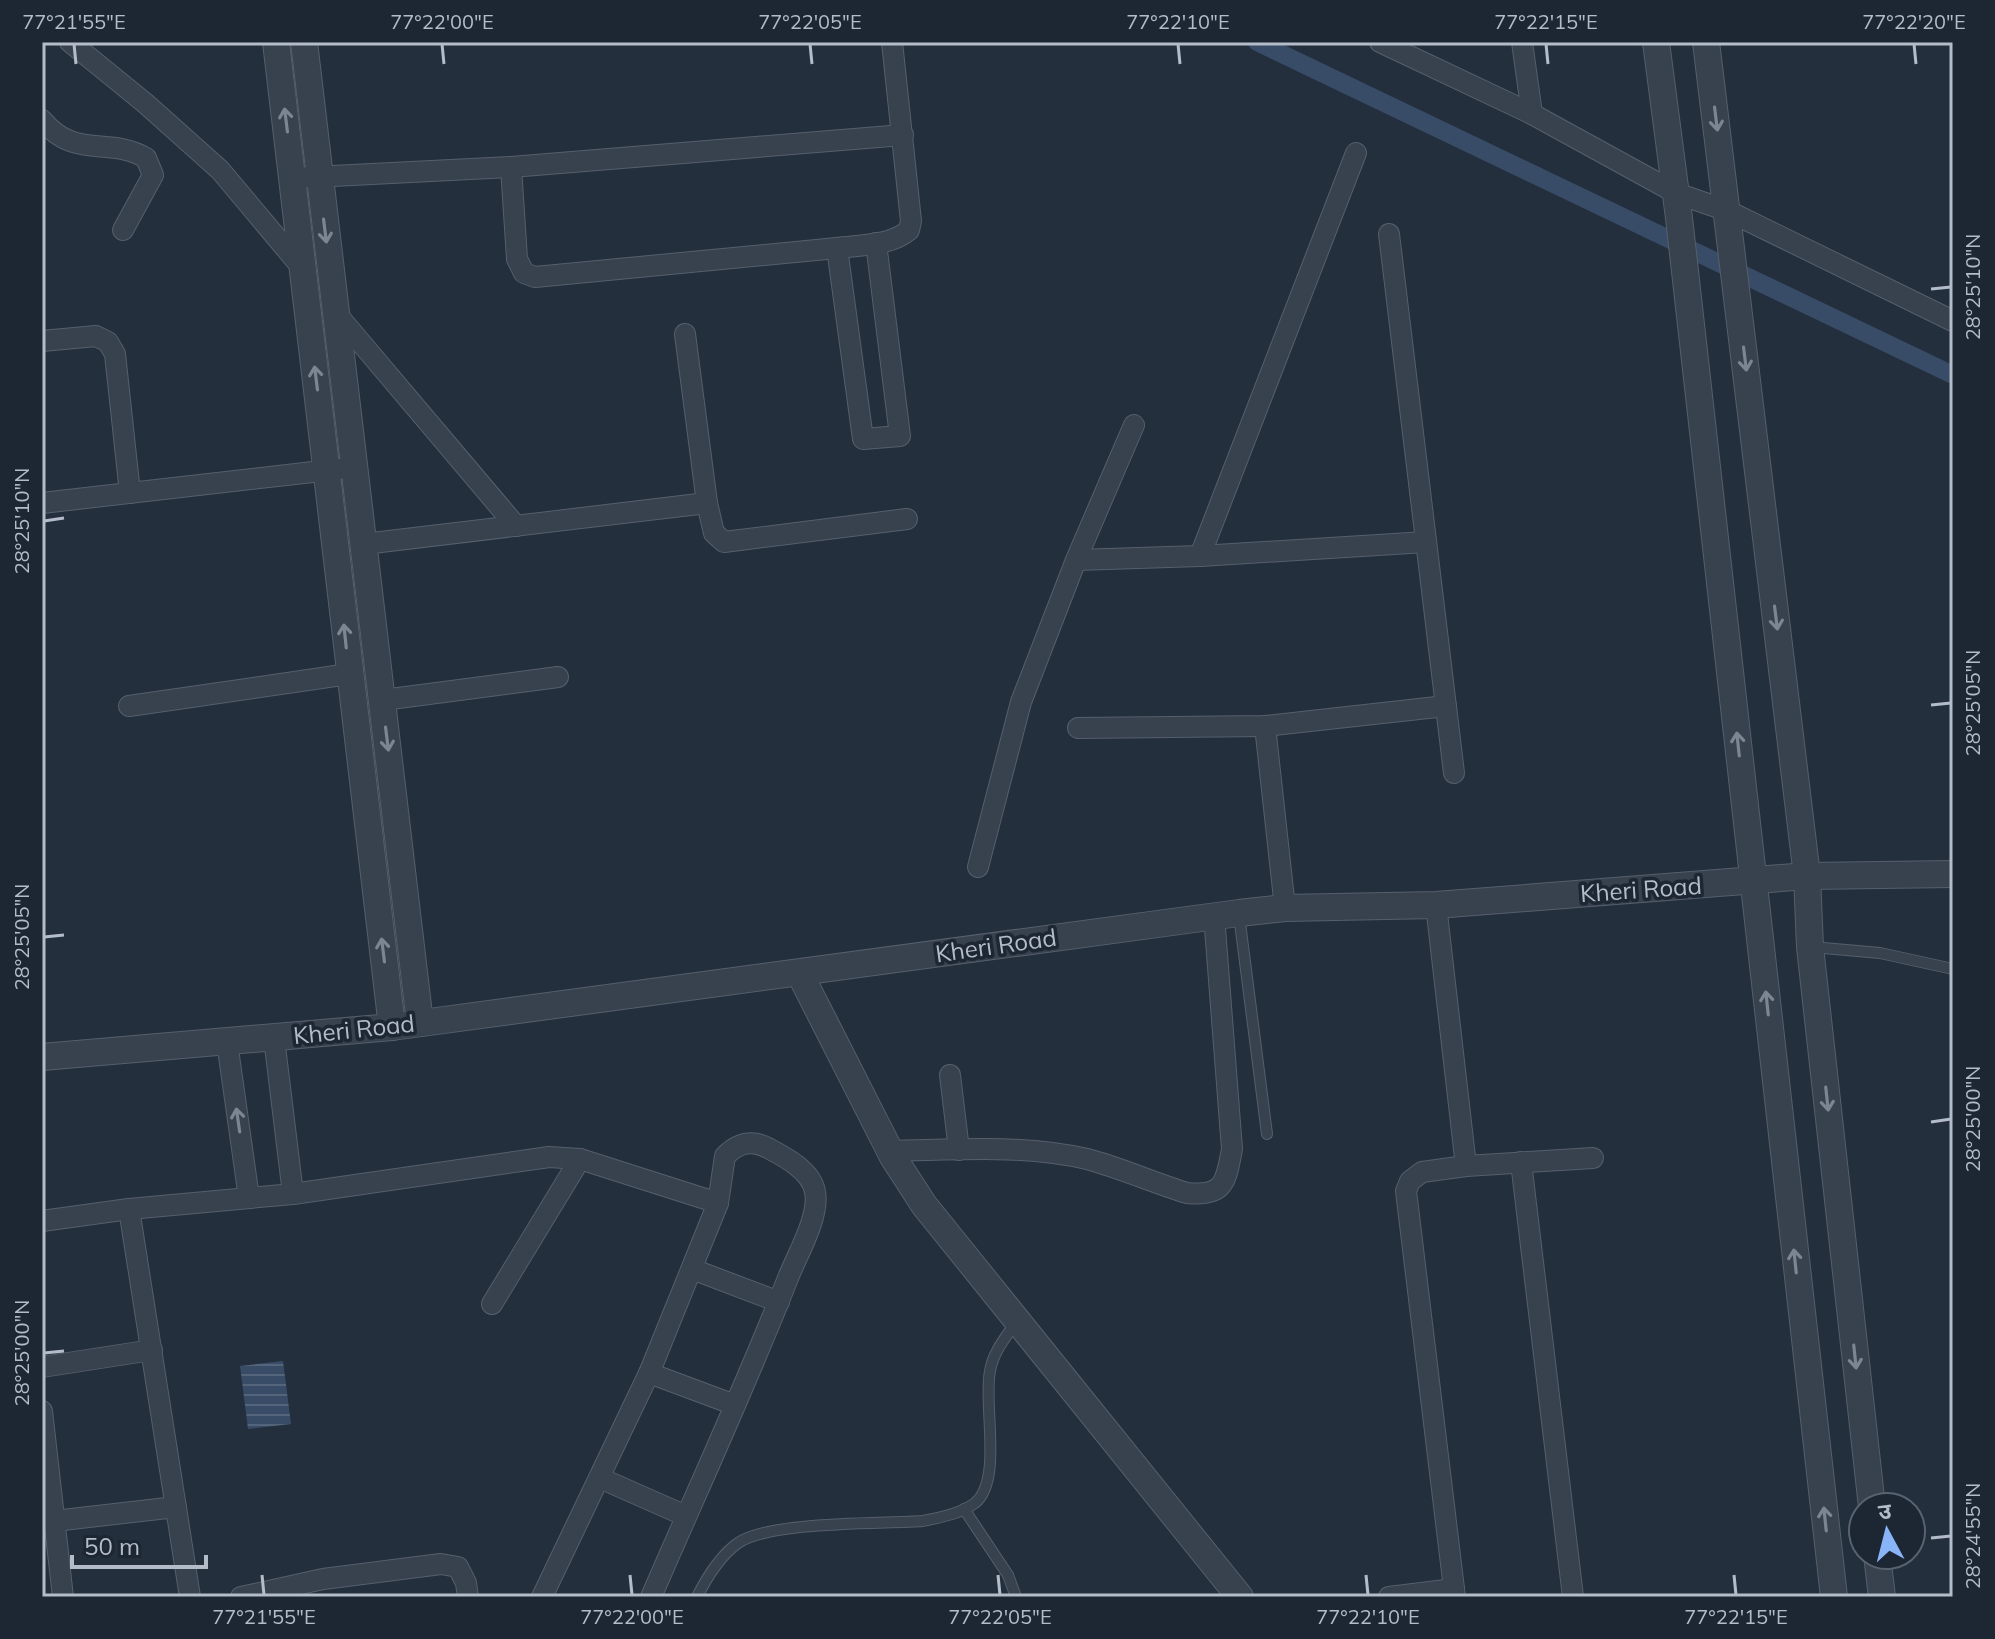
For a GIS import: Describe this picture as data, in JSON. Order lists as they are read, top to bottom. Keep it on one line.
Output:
{"streets":{"street":["Kheri Road"]},"scale_bar":"50 m","north":"top","coordinates":["77°21'55\"E","77°22'00\"E","77°22'05\"E","77°22'10\"E","77°22'15\"E","77°22'20\"E","28°25'10\"N","28°25'05\"N","28°25'00\"N","28°24'55\"N"]}
